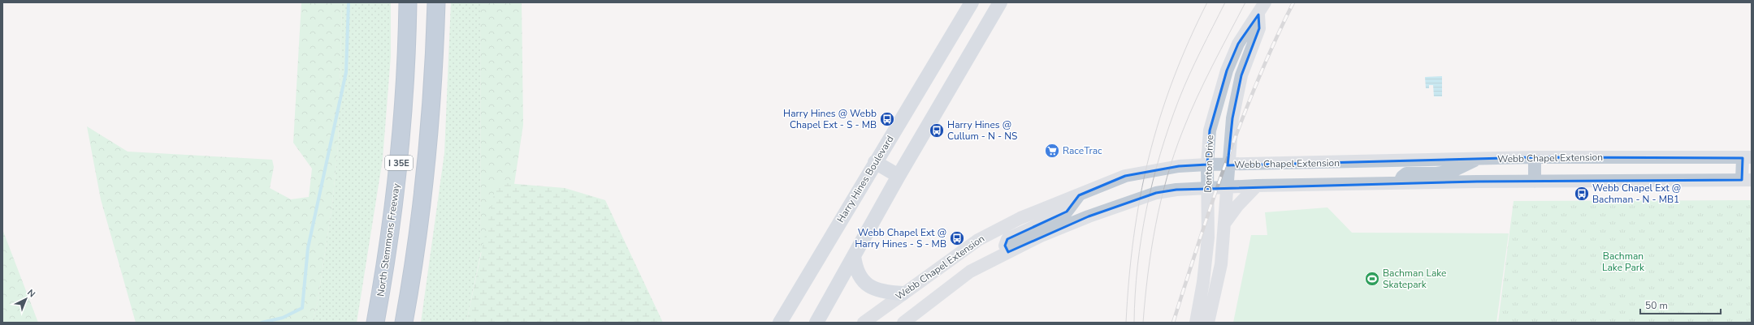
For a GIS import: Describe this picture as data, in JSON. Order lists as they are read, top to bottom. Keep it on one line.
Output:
{"streets":{"highway":["I 35E","North Stemmons Freeway"],"main road":["Webb Chapel Extension","Denton Drive","Harry Hines Boulevard"]},"crossings":[["Webb Chapel Extension","Denton Drive"]],"parks":["Bachman Lake Park"],"places":{"bus stop":["Harry Hines @ Webb Chapel Ext - S - MB","Harry Hines @ Cullum - N - NS","Webb Chapel Ext @ Bachman - N - MB1","Webb Chapel Ext @ Harry Hines - S - MB"],"supermarket":["RaceTrac"],"sports":["Bachman Lake Skatepark"]},"scale_bar":"50 m","north":"top right"}
